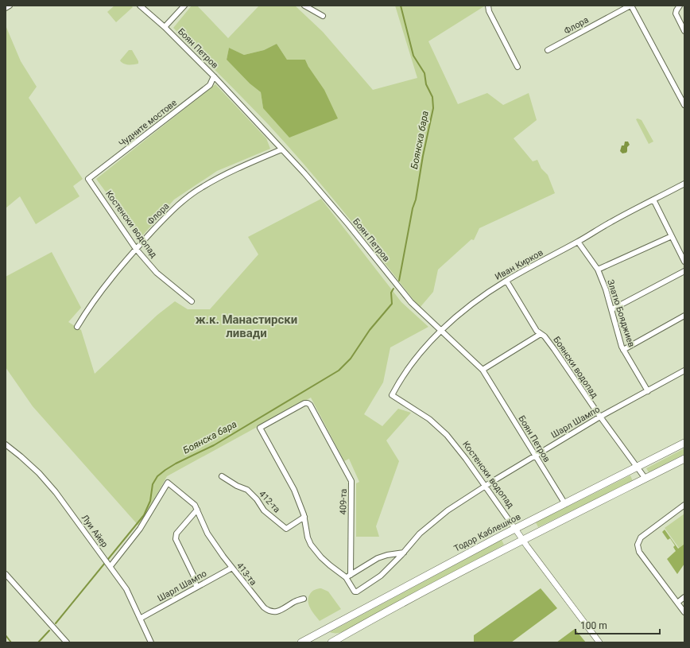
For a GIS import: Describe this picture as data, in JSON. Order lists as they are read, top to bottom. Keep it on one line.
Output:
{"streets":{"main road":["Тодор Каблешков"],"street":["Флора","Боян Петров","Чудните мостове","Костенски водопад","Иван Кирков","Златю Бояджиев","Боянски водопад","Шарл Шампо","412-та","409-та","Луи Айер","413-та"]},"crossings":[["Флора","Боян Петров"],["Флора","Костенски водопад"],["Боян Петров","Чудните мостове"],["Боян Петров","Иван Кирков"],["Боян Петров","Шарл Шампо"],["Боян Петров","Тодор Каблешков"],["Чудните мостове","Костенски водопад"],["Костенски водопад","Иван Кирков"],["Костенски водопад","Шарл Шампо"],["Костенски водопад","Тодор Каблешков"],["Иван Кирков","Златю Бояджиев"],["Иван Кирков","Боянски водопад"],["Златю Бояджиев","Шарл Шампо"],["Боянски водопад","Шарл Шампо"],["Боянски водопад","Тодор Каблешков"],["Шарл Шампо","409-та"],["Шарл Шампо","Луи Айер"],["Шарл Шампо","413-та"],["412-та","409-та"],["Луи Айер","413-та"]],"districts":["ж.к. Манастирски ливади"],"water":["Боянска бара"],"scale_bar":"100 m"}
